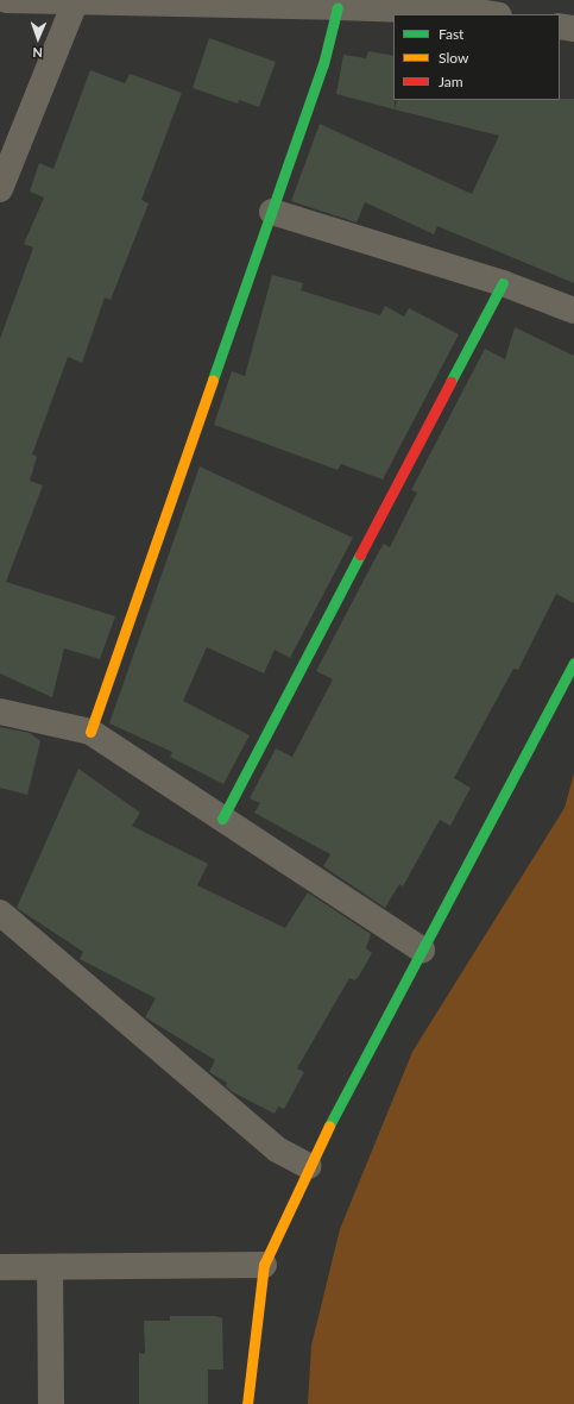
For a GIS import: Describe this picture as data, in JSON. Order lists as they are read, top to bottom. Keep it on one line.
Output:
{"legend":["Fast","Slow","Jam"],"north":"bottom"}
